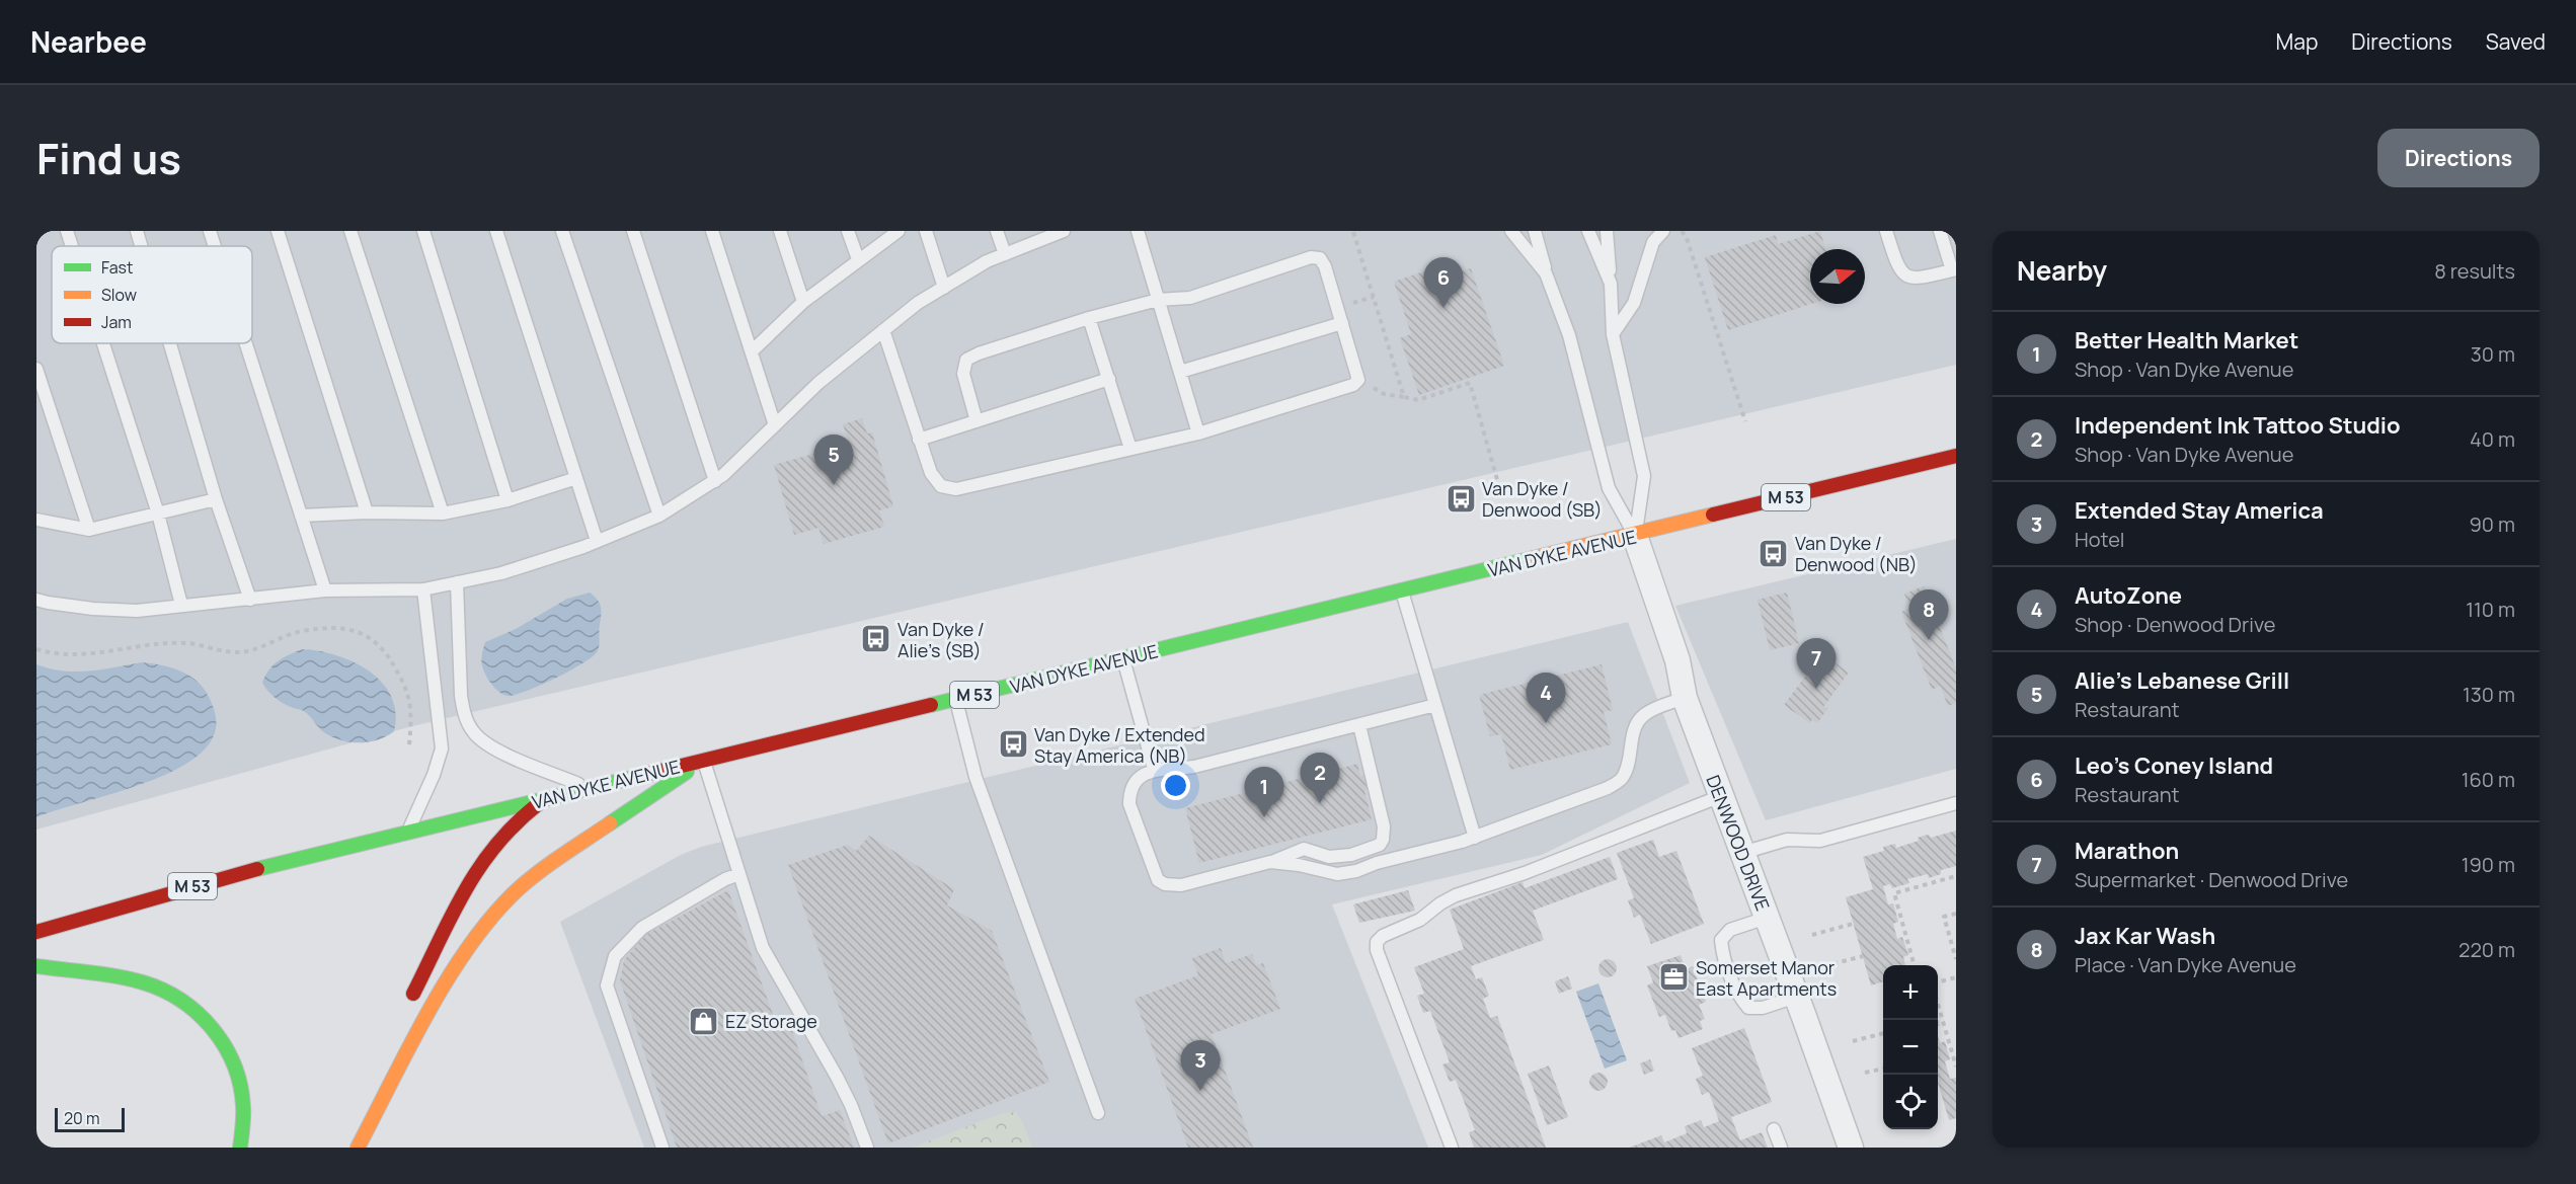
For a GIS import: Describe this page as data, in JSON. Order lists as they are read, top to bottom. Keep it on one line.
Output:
{"streets":{"main road":["M 53","VAN DYKE AVENUE"],"street":["DENWOOD DRIVE"]},"crossings":[["VAN DYKE AVENUE","DENWOOD DRIVE"]],"places":{"bus stop":["Van Dyke / Denwood (SB)","Van Dyke / Denwood (NB)","Van Dyke / Alie's (SB)","Van Dyke / Extended Stay America (NB)"],"office":["Somerset Manor East Apartments"],"shop":["EZ Storage"]},"legend":["Fast","Slow","Jam"],"scale_bar":"20 m","north":"right","page":{"header":"Nearbee","nav":["Map","Directions","Saved"],"title":"Find us","buttons":"Directions","heading":["Nearby","8 results"],"pins":["6","5","8","7","4","2","1","3"],"list":[{"mark":"1","name":"Better Health Market","note":"Shop · Van Dyke Avenue","value":"30 m"},{"mark":"2","name":"Independent Ink Tattoo Studio","note":"Shop · Van Dyke Avenue","value":"40 m"},{"mark":"3","name":"Extended Stay America","note":"Hotel","value":"90 m"},{"mark":"4","name":"AutoZone","note":"Shop · Denwood Drive","value":"110 m"},{"mark":"5","name":"Alie's Lebanese Grill","note":"Restaurant","value":"130 m"},{"mark":"6","name":"Leo's Coney Island","note":"Restaurant","value":"160 m"},{"mark":"7","name":"Marathon","note":"Supermarket · Denwood Drive","value":"190 m"},{"mark":"8","name":"Jax Kar Wash","note":"Place · Van Dyke Avenue","value":"220 m"}],"map_buttons":["+","−"],"scale":"20 m"}}
